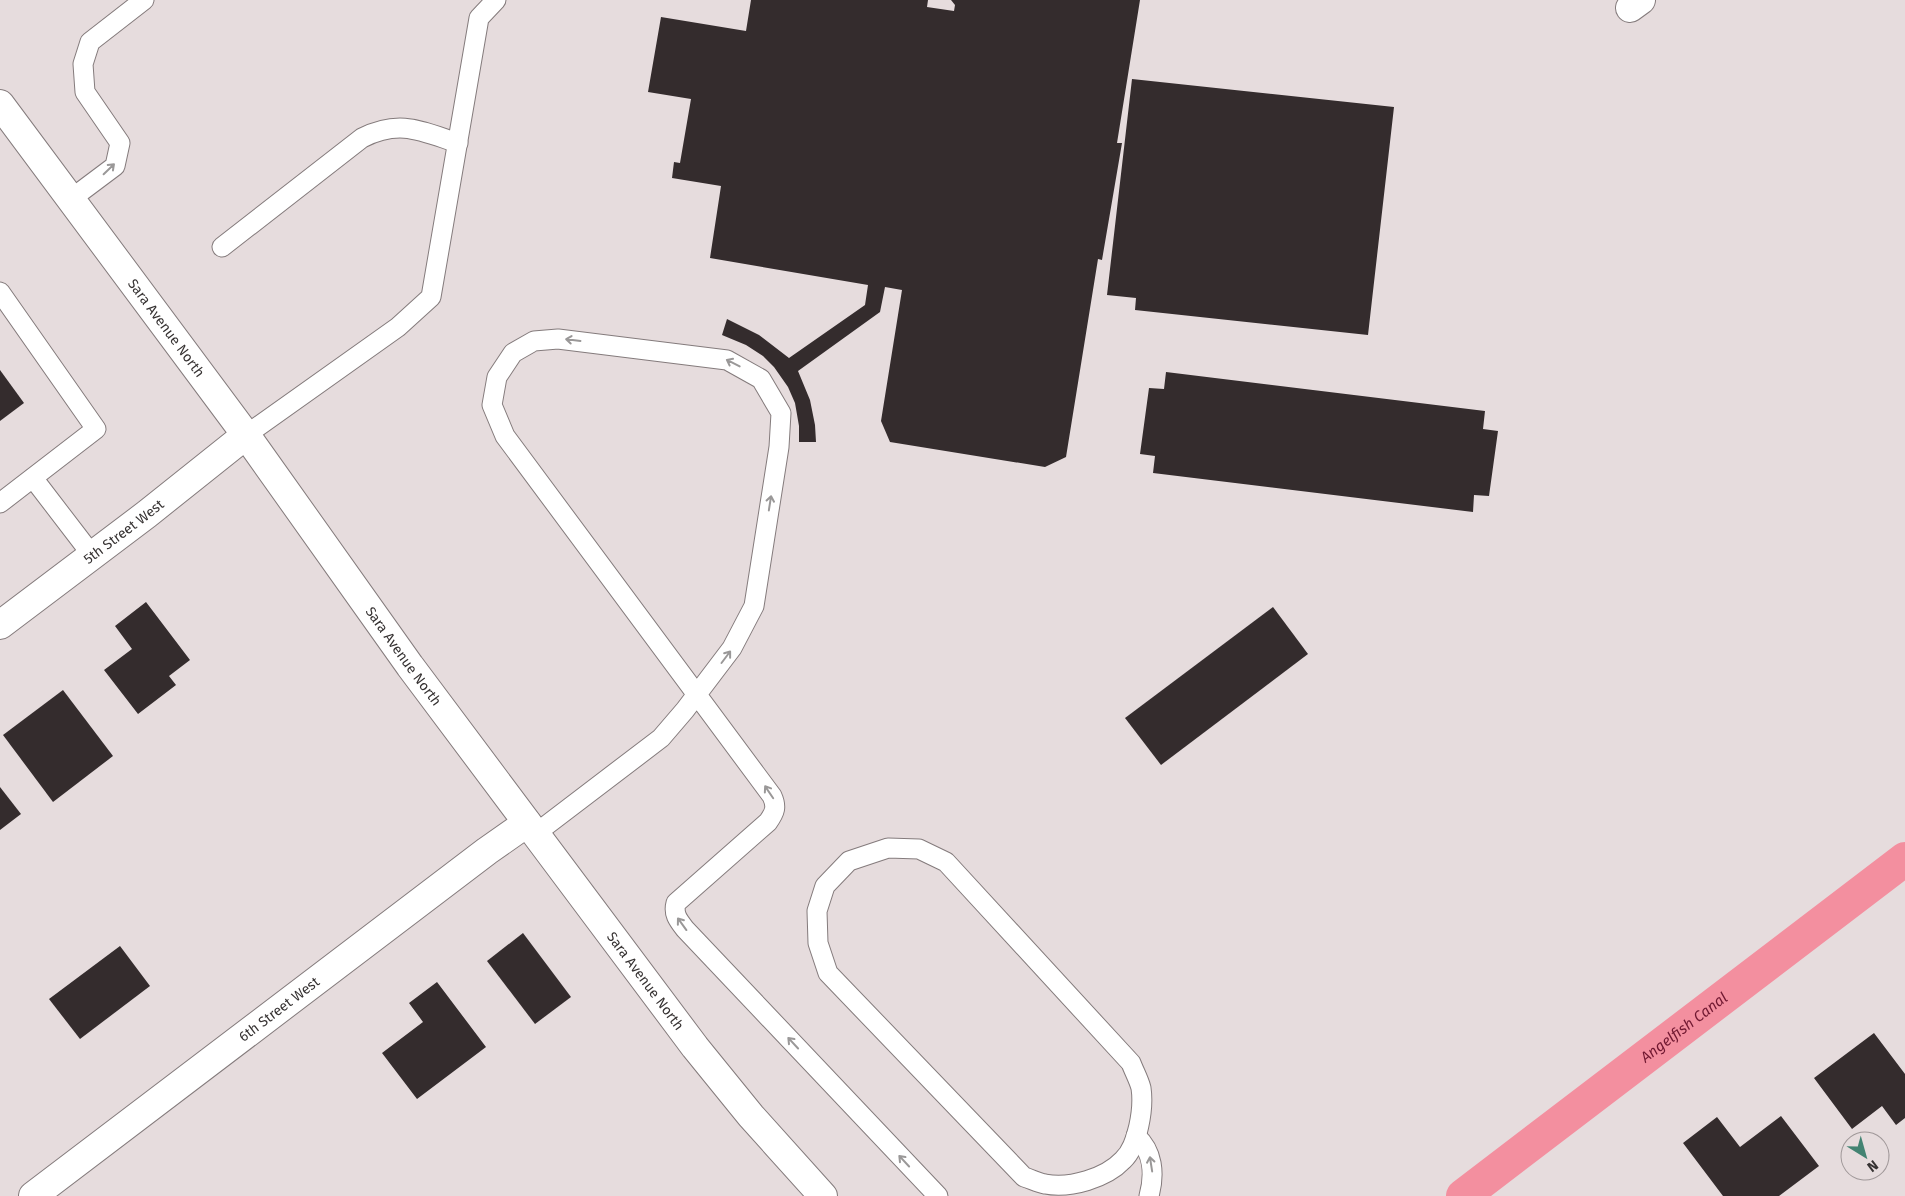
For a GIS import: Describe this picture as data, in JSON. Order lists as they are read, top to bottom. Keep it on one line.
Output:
{"streets":{"street":["Sara Avenue North","5th Street West","6th Street West"]},"crossings":[["Sara Avenue North","5th Street West"],["Sara Avenue North","6th Street West"]],"water":["Angelfish Canal"],"north":"bottom right"}
